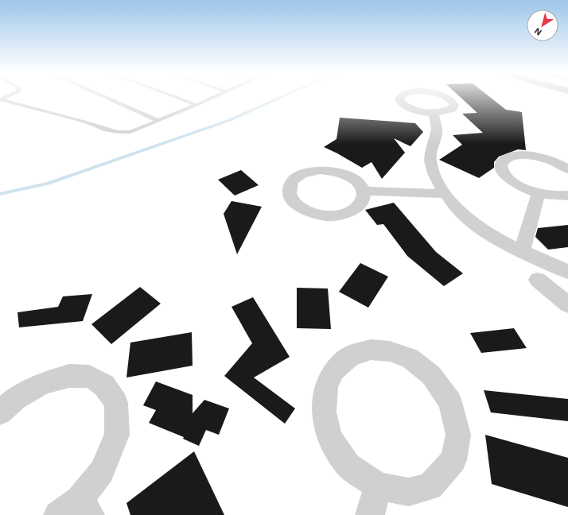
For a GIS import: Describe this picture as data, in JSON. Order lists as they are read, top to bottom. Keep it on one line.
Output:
{"north":"bottom left"}
